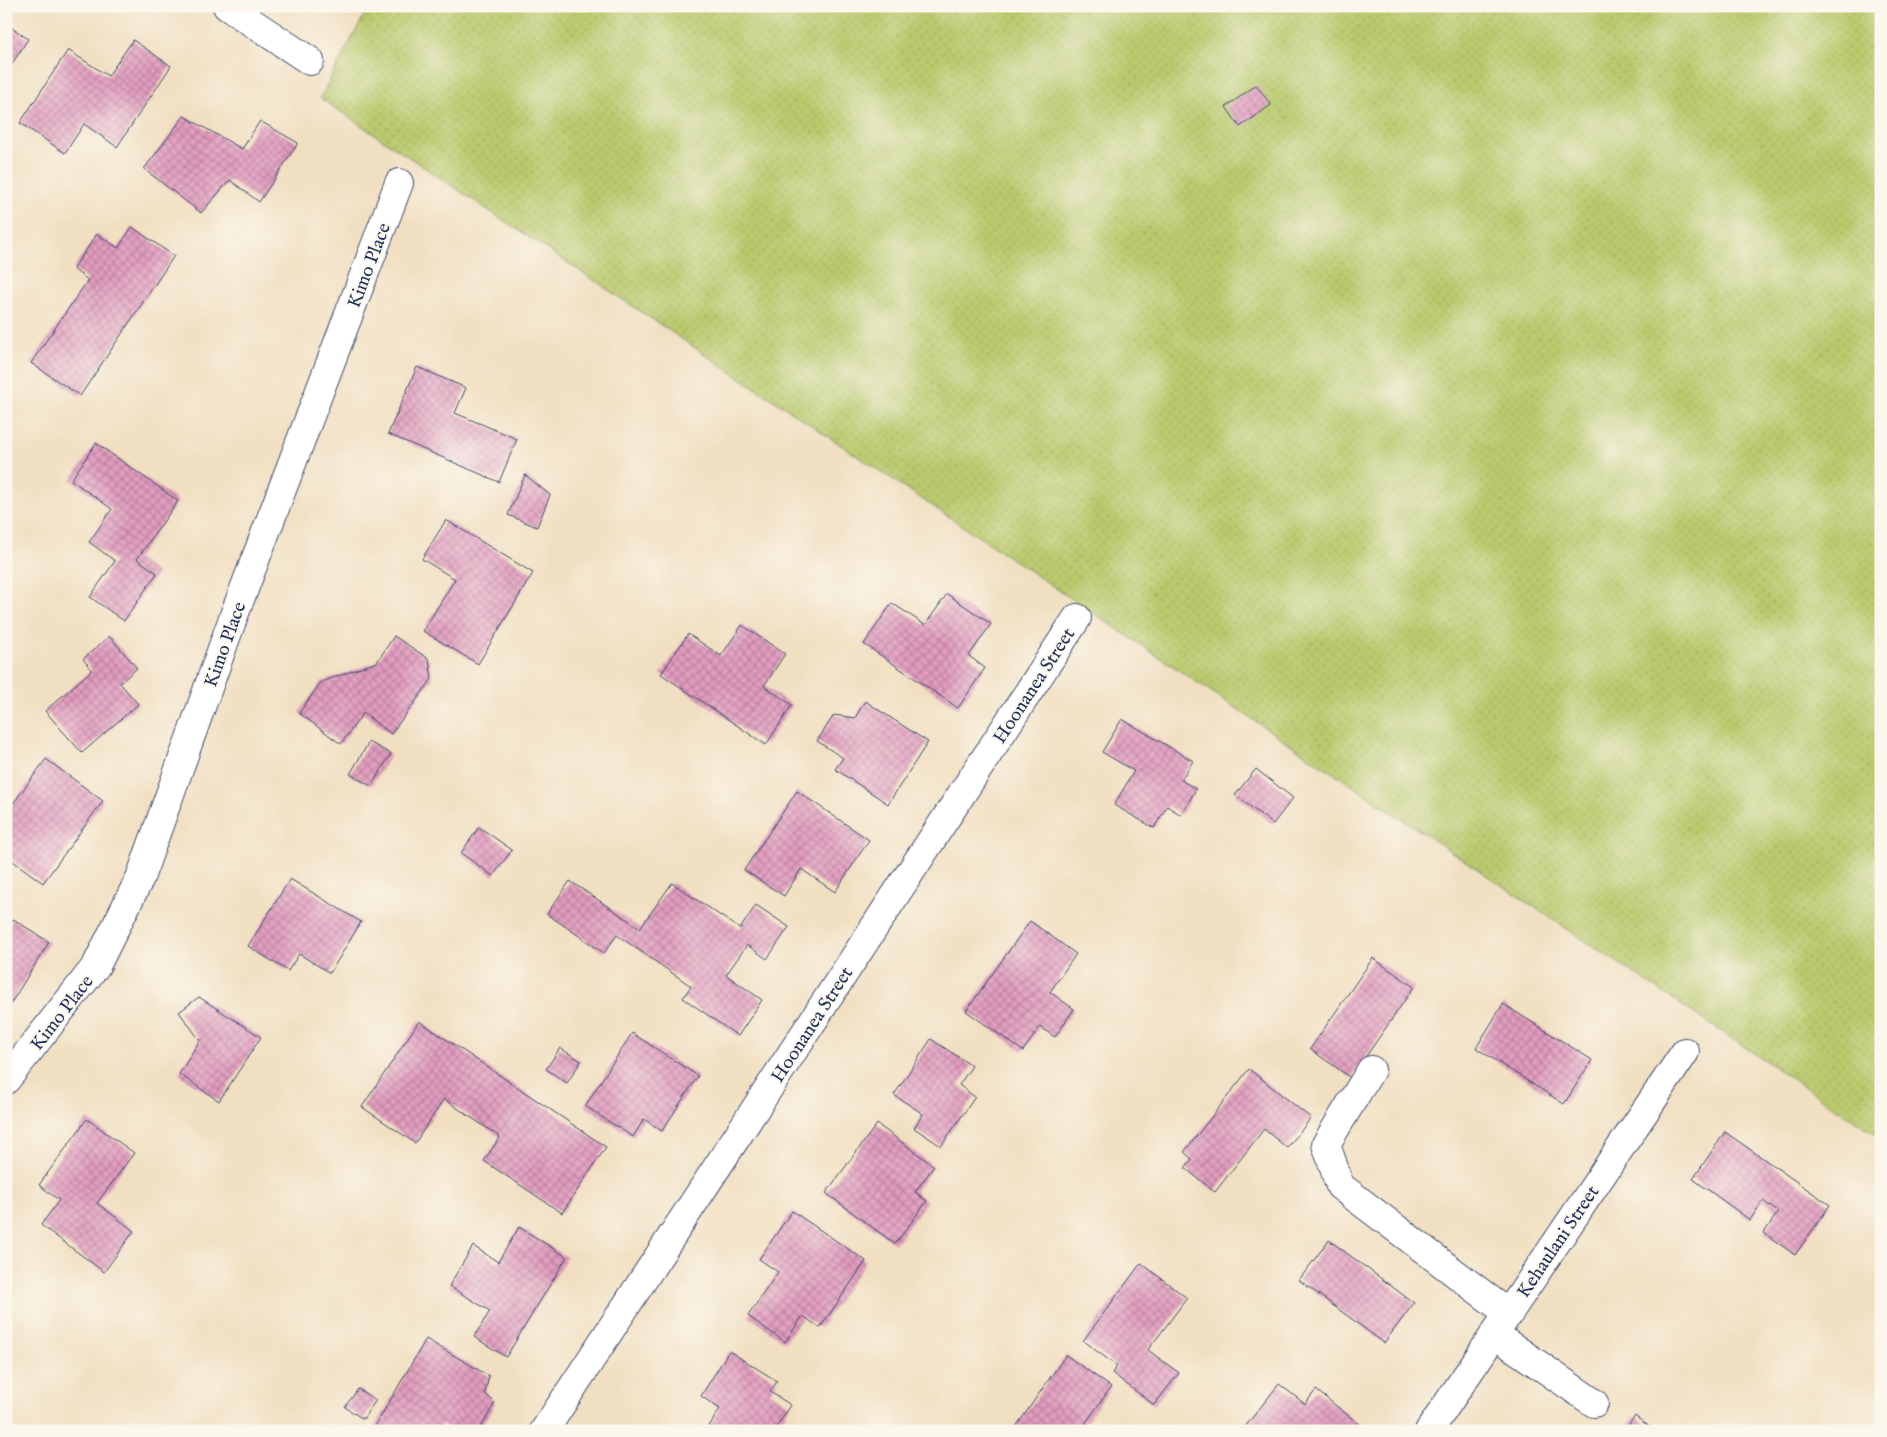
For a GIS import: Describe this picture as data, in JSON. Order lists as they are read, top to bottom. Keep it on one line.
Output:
{"streets":{"street":["Kimo Place","Hoonanea Street","Kehaulani Street"]}}
